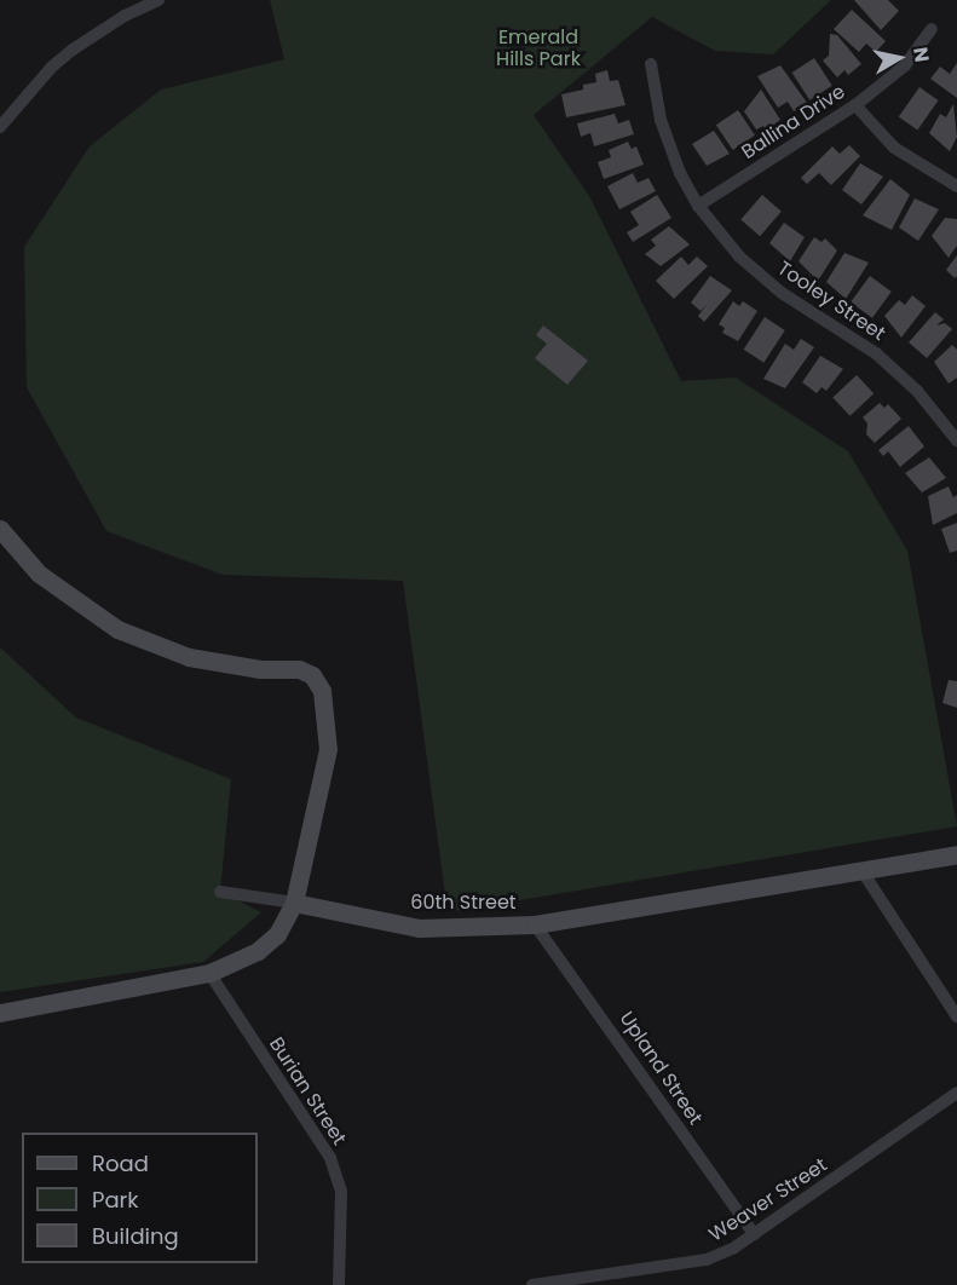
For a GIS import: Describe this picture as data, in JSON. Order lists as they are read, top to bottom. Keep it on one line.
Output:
{"streets":{"street":["Ballina Drive","Tooley Street","60th Street","Upland Street","Burian Street","Weaver Street"]},"crossings":[["Ballina Drive","Tooley Street"],["60th Street","Upland Street"],["Upland Street","Weaver Street"]],"parks":["Emerald Hills Park"],"legend":["Road","Park","Building"],"north":"right"}
